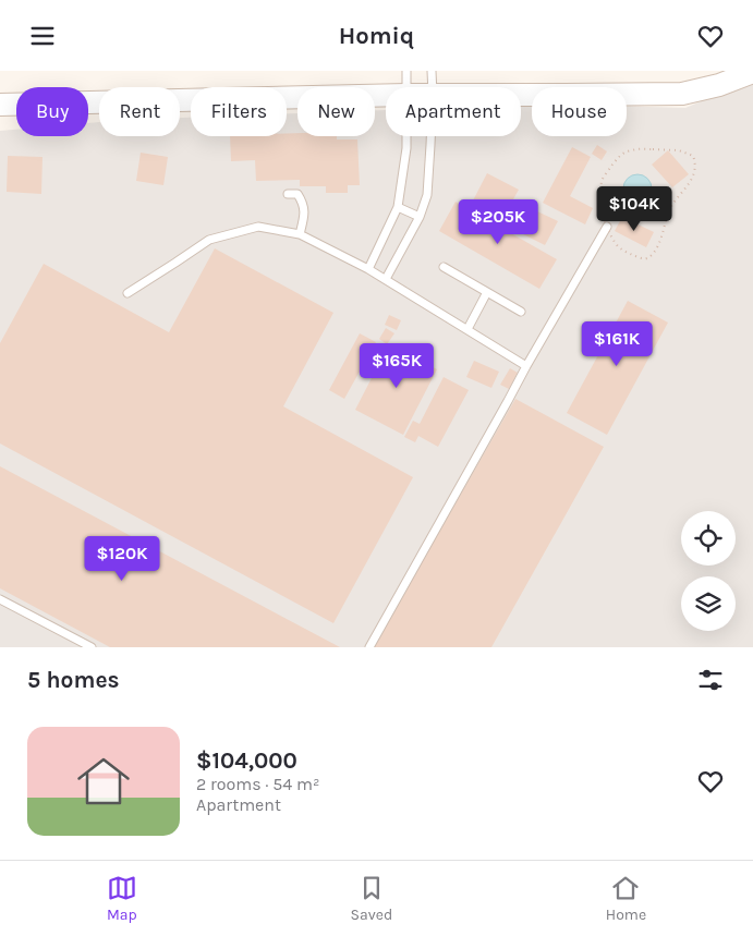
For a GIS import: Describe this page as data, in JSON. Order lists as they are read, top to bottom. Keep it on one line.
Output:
{"page":{"header":"Homiq","chip":["Buy","Rent","Filters","New","Apartment","House"],"price":["$104K","$205K","$161K","$165K","$120K"],"heading":"5 homes","list":[{"name":"$104,000","note":"2 rooms · 54 m² · Apartment"}],"tabs":["Map","Saved","Home"]}}
